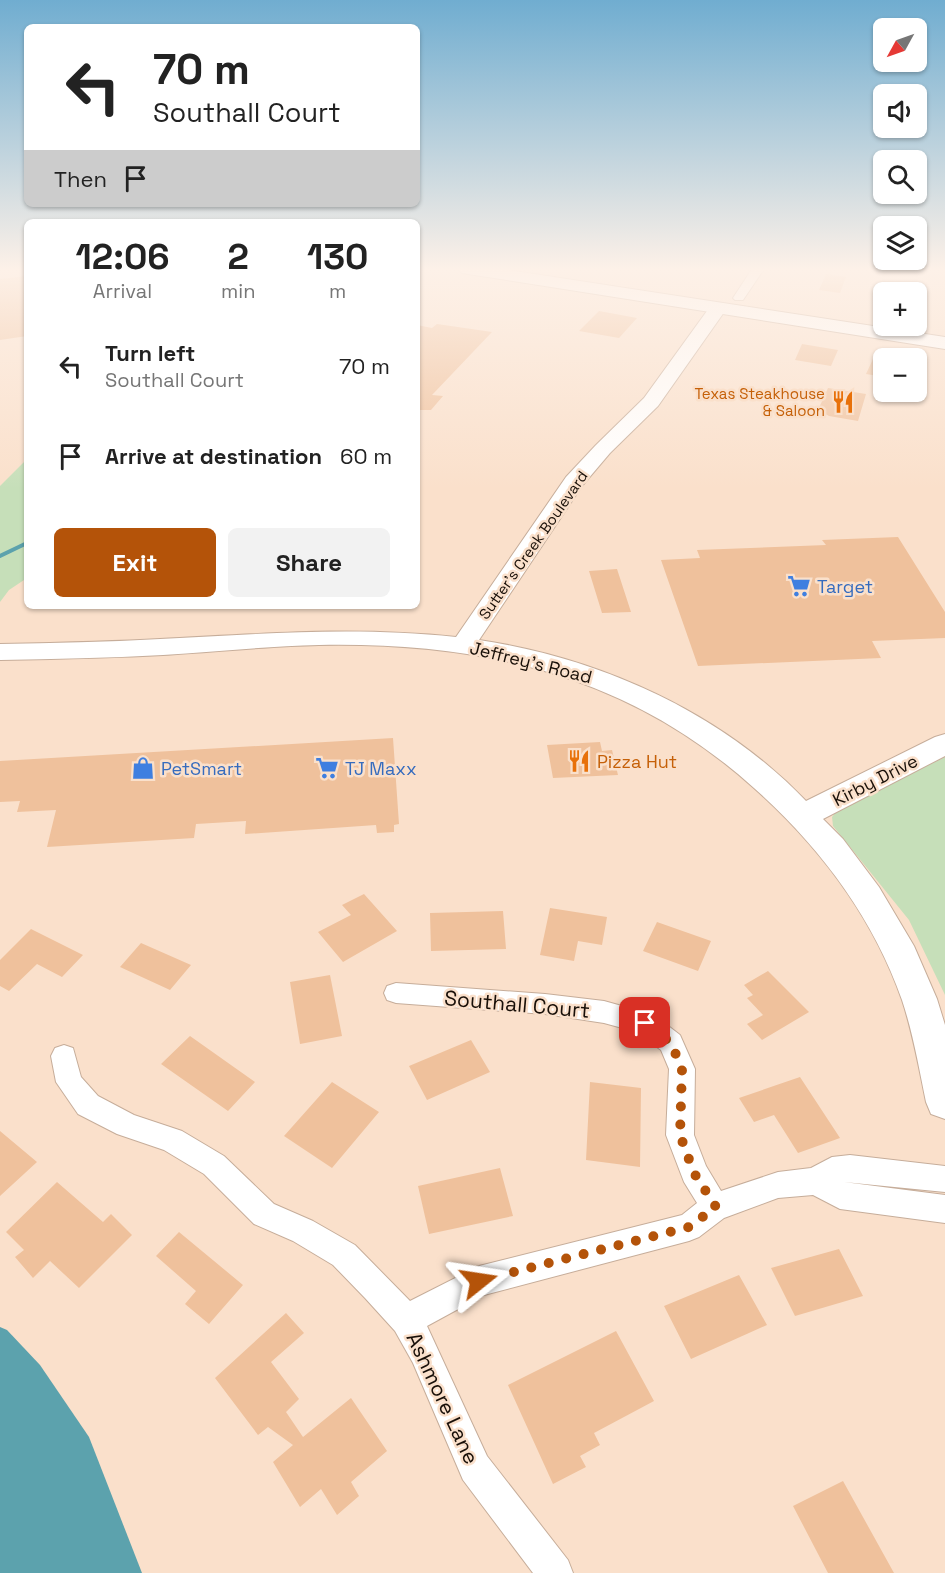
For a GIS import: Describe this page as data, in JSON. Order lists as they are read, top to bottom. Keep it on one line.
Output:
{"streets":{"street":["Sutter's Creek Boulevard","Jeffrey's Road","Kirby Drive","Southall Court","Ashmore Lane"]},"crossings":[["Sutter's Creek Boulevard","Jeffrey's Road"],["Jeffrey's Road","Kirby Drive"]],"places":{"restaurant":["Texas Steakhouse & Saloon","Pizza Hut"],"supermarket":["Target","TJ Maxx"],"shop":["PetSmart"]},"north":"bottom left","page":{"map_buttons":["+","−"],"turn":["70 m","Southall Court"],"then":"Then","eta":["12:06","Arrival","2","min","130","m"],"list":[{"name":"Turn left","note":"Southall Court","value":"70 m"},{"name":"Arrive at destination","value":"60 m"}],"buttons":["Exit","Share"]}}
